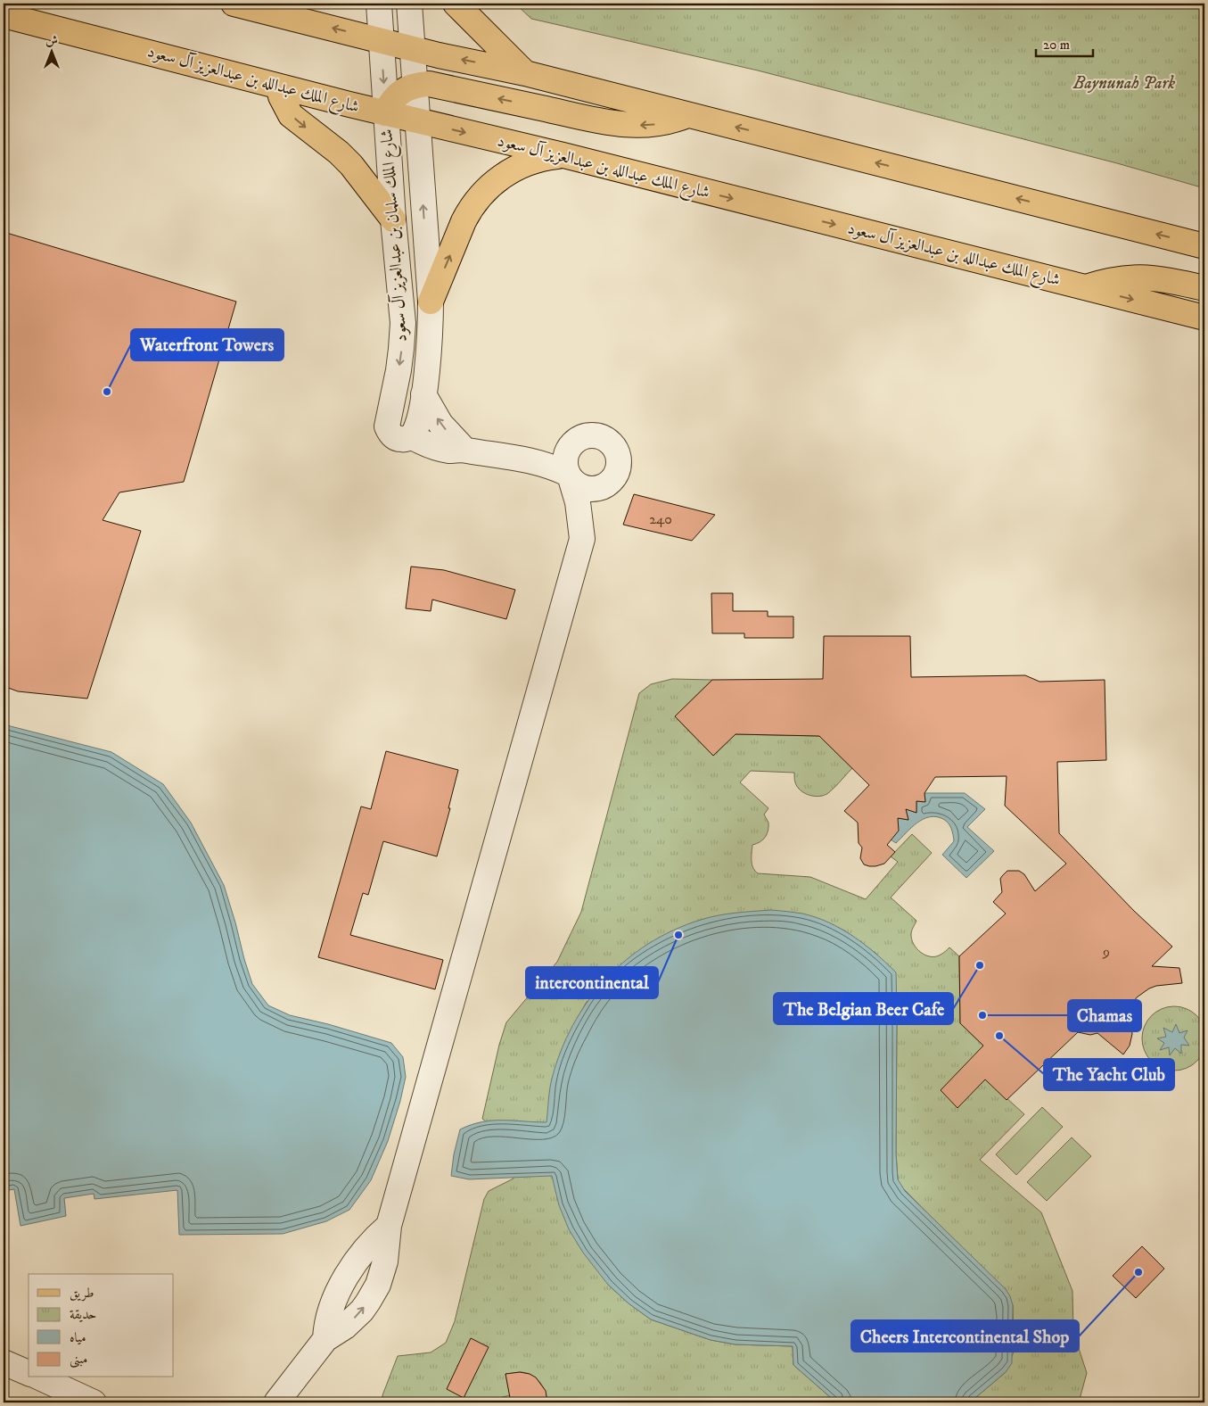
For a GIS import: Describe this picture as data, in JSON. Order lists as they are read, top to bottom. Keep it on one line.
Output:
{"streets":{"main road":["شارع الملك عبدالله بن عبدالعزيز آل سعود"],"street":["شارع الملك سلمان بن عبدالعزيز آل سعود"]},"crossings":[["شارع الملك عبدالله بن عبدالعزيز آل سعود","شارع الملك سلمان بن عبدالعزيز آل سعود"]],"parks":["Baynunah Park"],"places":["Waterfront Towers","intercontinental","The Belgian Beer Cafe","Chamas","The Yacht Club","Cheers Intercontinental Shop"],"house_numbers":["240","9"],"legend":["طريق","حديقة","مياه","مبنى"],"scale_bar":"20 m","north":"top"}
